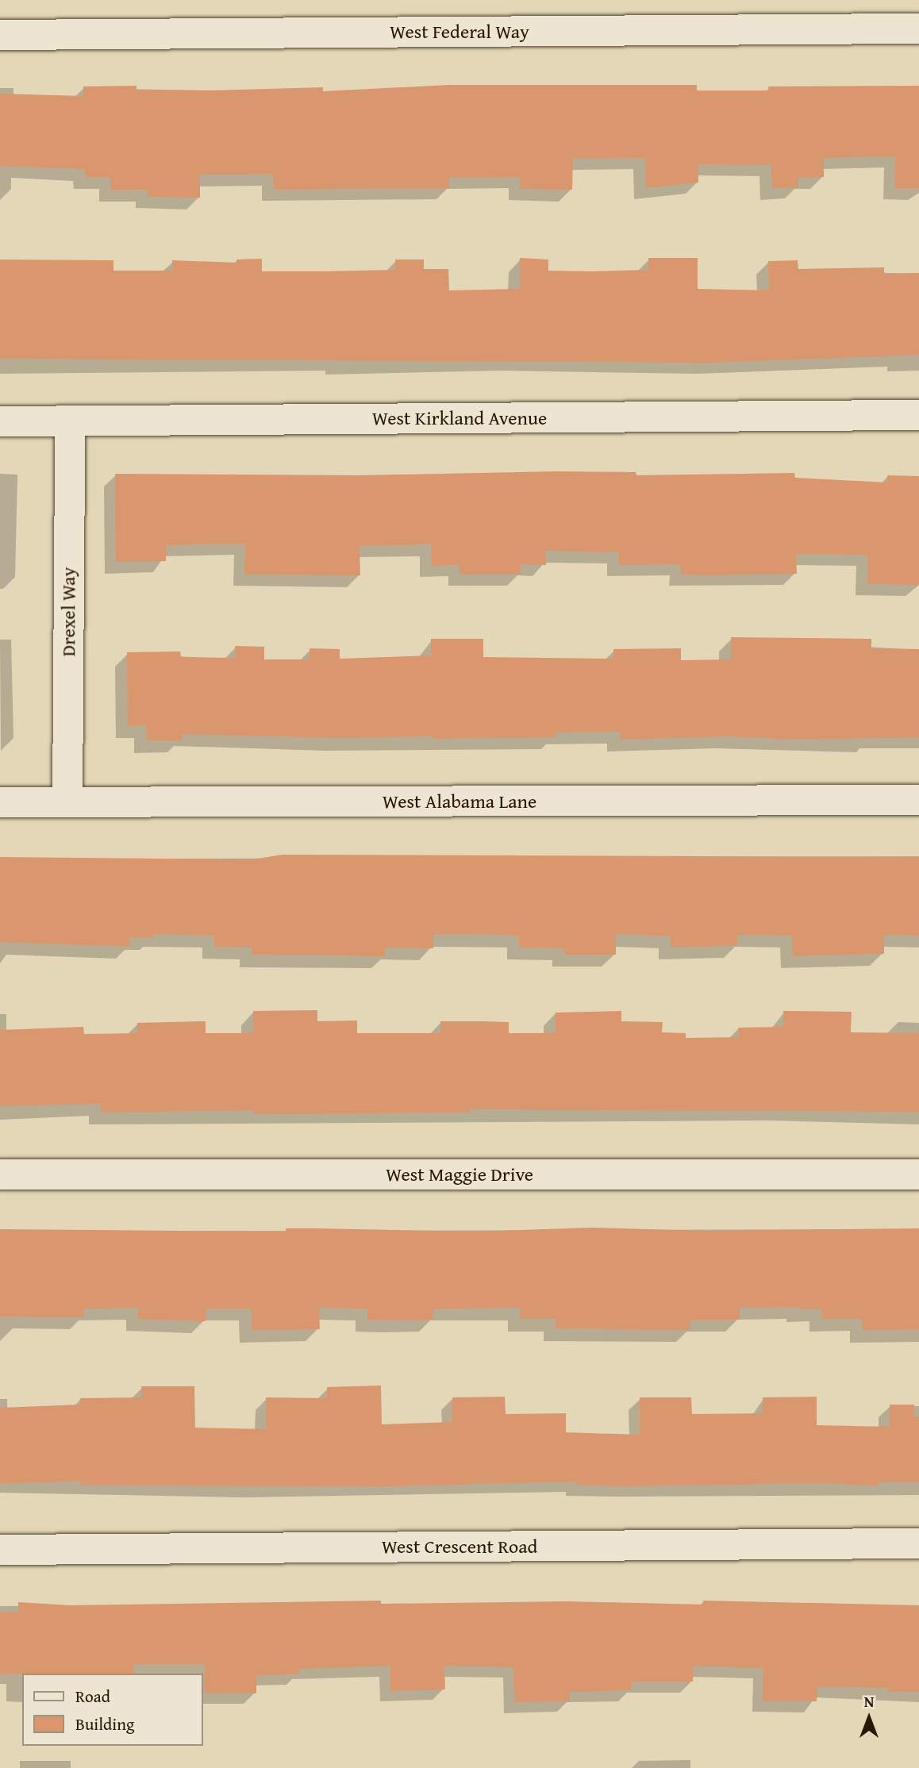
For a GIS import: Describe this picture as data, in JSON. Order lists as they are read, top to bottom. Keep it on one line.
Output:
{"streets":{"street":["West Federal Way","West Kirkland Avenue","Drexel Way","West Alabama Lane","West Maggie Drive","West Crescent Road"]},"crossings":[["West Kirkland Avenue","Drexel Way"],["Drexel Way","West Alabama Lane"]],"legend":["Road","Building"],"north":"top"}
